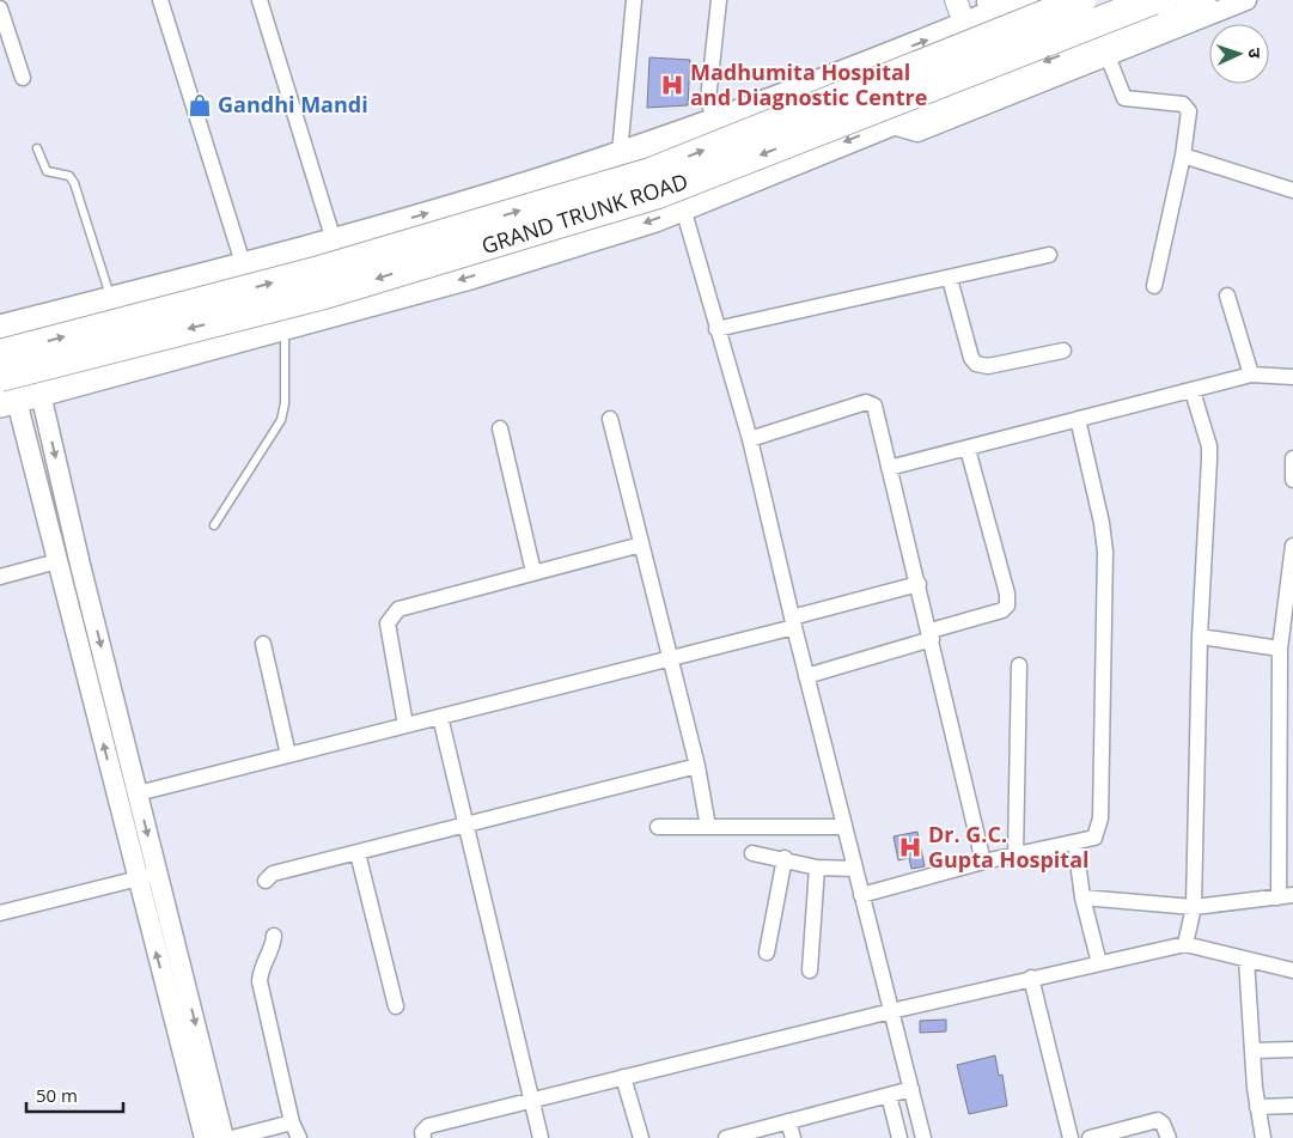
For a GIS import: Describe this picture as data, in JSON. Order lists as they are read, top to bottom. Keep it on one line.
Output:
{"streets":{"highway":["GRAND TRUNK ROAD"]},"places":{"hospital":["Madhumita Hospital and Diagnostic Centre","Dr. G.C. Gupta Hospital"],"shop":["Gandhi Mandi"]},"scale_bar":"50 m","north":"right"}
